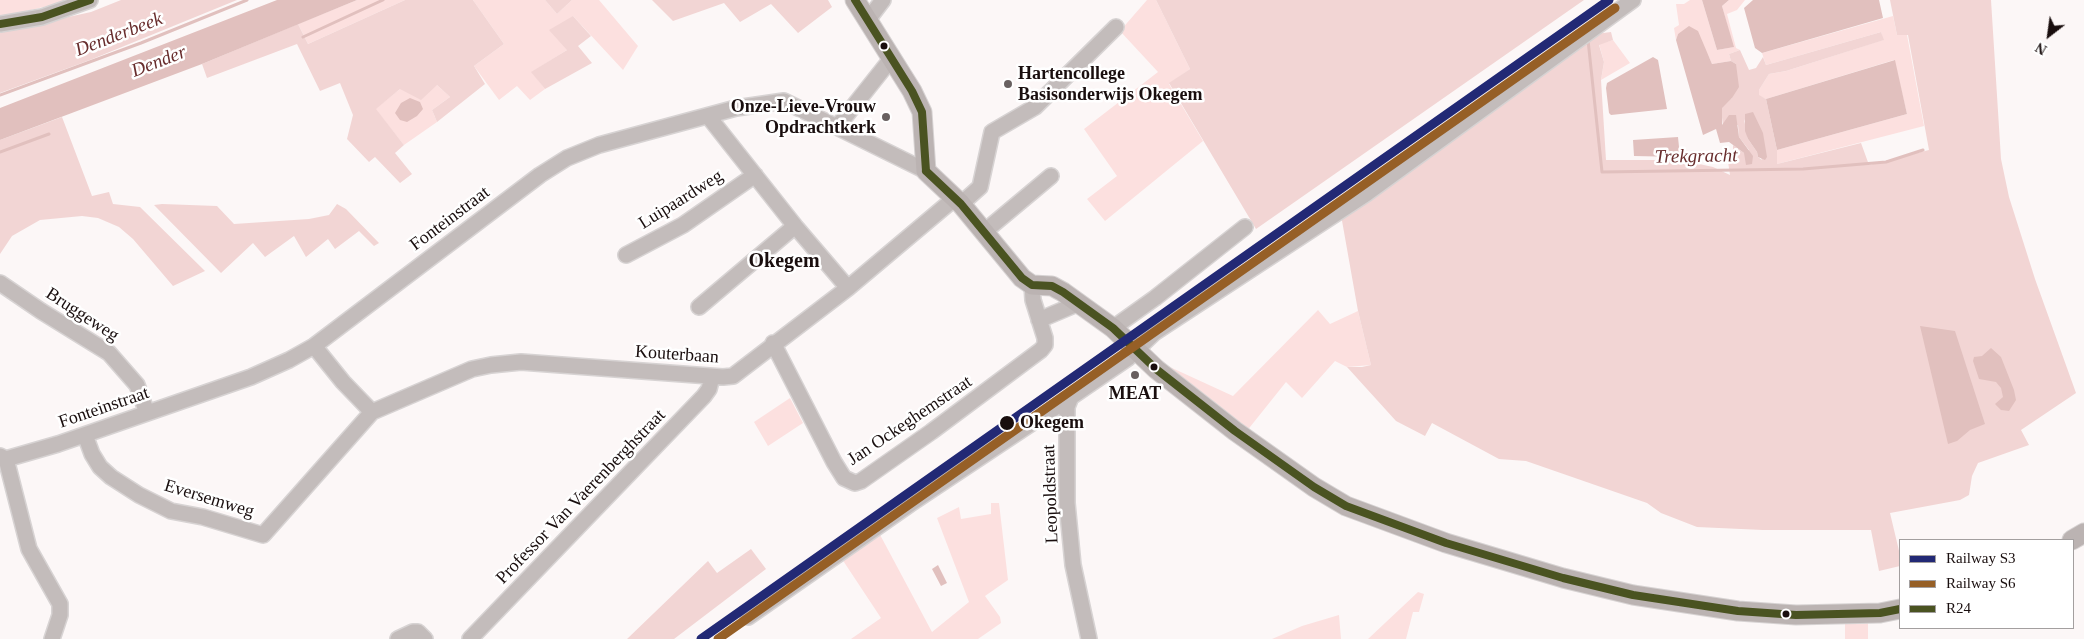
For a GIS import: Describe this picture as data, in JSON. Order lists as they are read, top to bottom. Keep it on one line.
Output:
{"streets":{"street":["Luipaardweg","Fonteinstraat","Bruggeweg","Kouterbaan","Jan Ockeghemstraat","Leopoldstraat","Professor Van Vaerenberghstraat","Eversemweg"]},"crossings":[["Fonteinstraat","Bruggeweg"],["Fonteinstraat","Eversemweg"],["Kouterbaan","Jan Ockeghemstraat"],["Kouterbaan","Professor Van Vaerenberghstraat"],["Kouterbaan","Eversemweg"]],"districts":["Okegem"],"water":["Denderbeek","Dender","Trekgracht"],"places":["Hartencollege Basisonderwijs Okegem","Onze-Lieve-Vrouw Opdrachtkerk","MEAT","Okegem"],"lines":["rail line S3","transit line R24","rail line S6"],"legend":["Railway S3","Railway S6","R24"],"north":"bottom left"}
